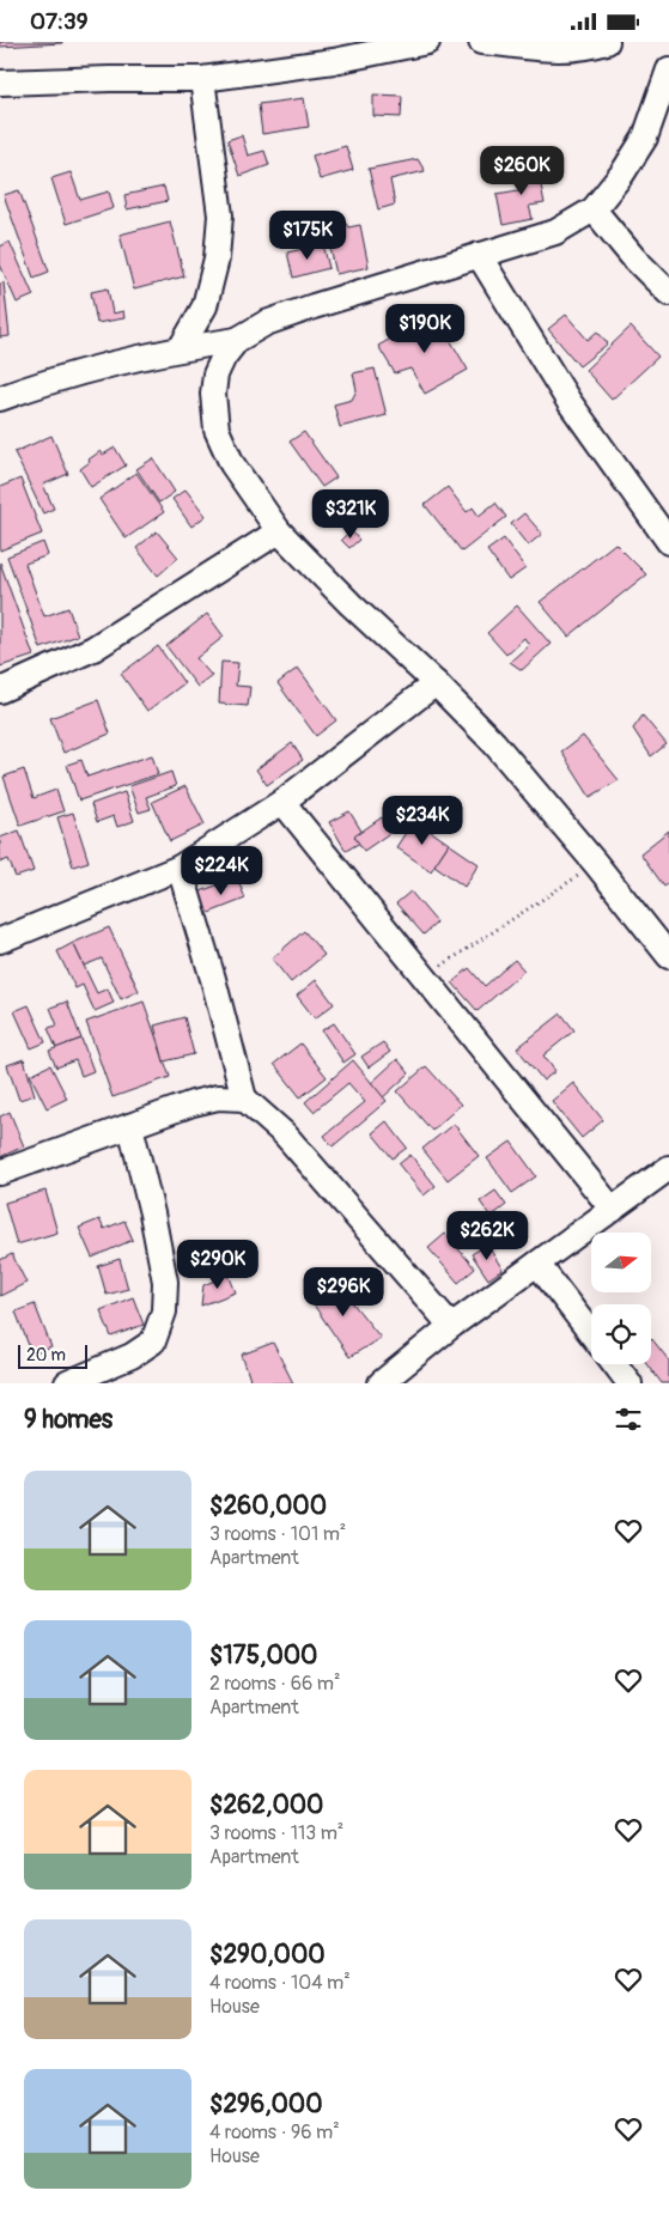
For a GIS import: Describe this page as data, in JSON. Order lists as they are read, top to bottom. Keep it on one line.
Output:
{"scale_bar":"20 m","north":"right","page":{"status":"07:39","price":["$260K","$175K","$190K","$321K","$234K","$224K","$262K","$290K","$296K"],"scale":"20 m","heading":"9 homes","list":[{"name":"$260,000","note":"3 rooms · 101 m² · Apartment"},{"name":"$175,000","note":"2 rooms · 66 m² · Apartment"},{"name":"$262,000","note":"3 rooms · 113 m² · Apartment"},{"name":"$290,000","note":"4 rooms · 104 m² · House"},{"name":"$296,000","note":"4 rooms · 96 m² · House"}]}}
